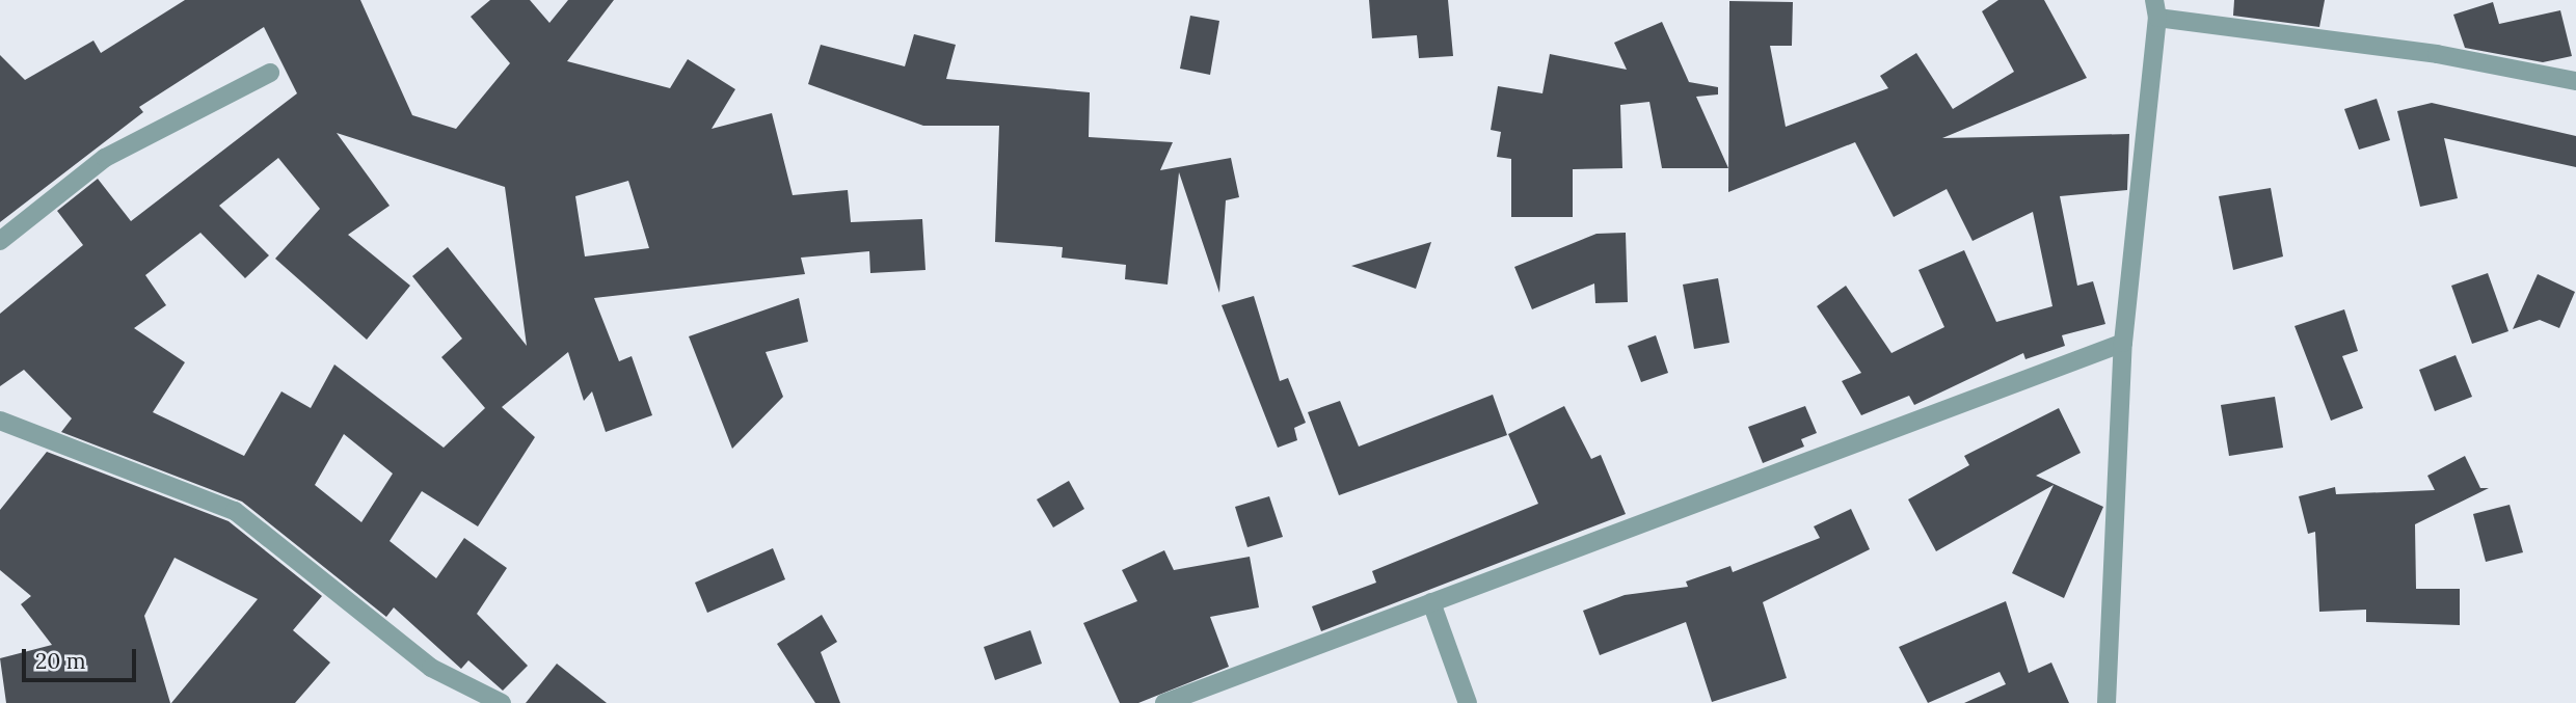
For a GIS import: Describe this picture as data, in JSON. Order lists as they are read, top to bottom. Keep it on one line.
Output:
{"scale_bar":"20 m"}
